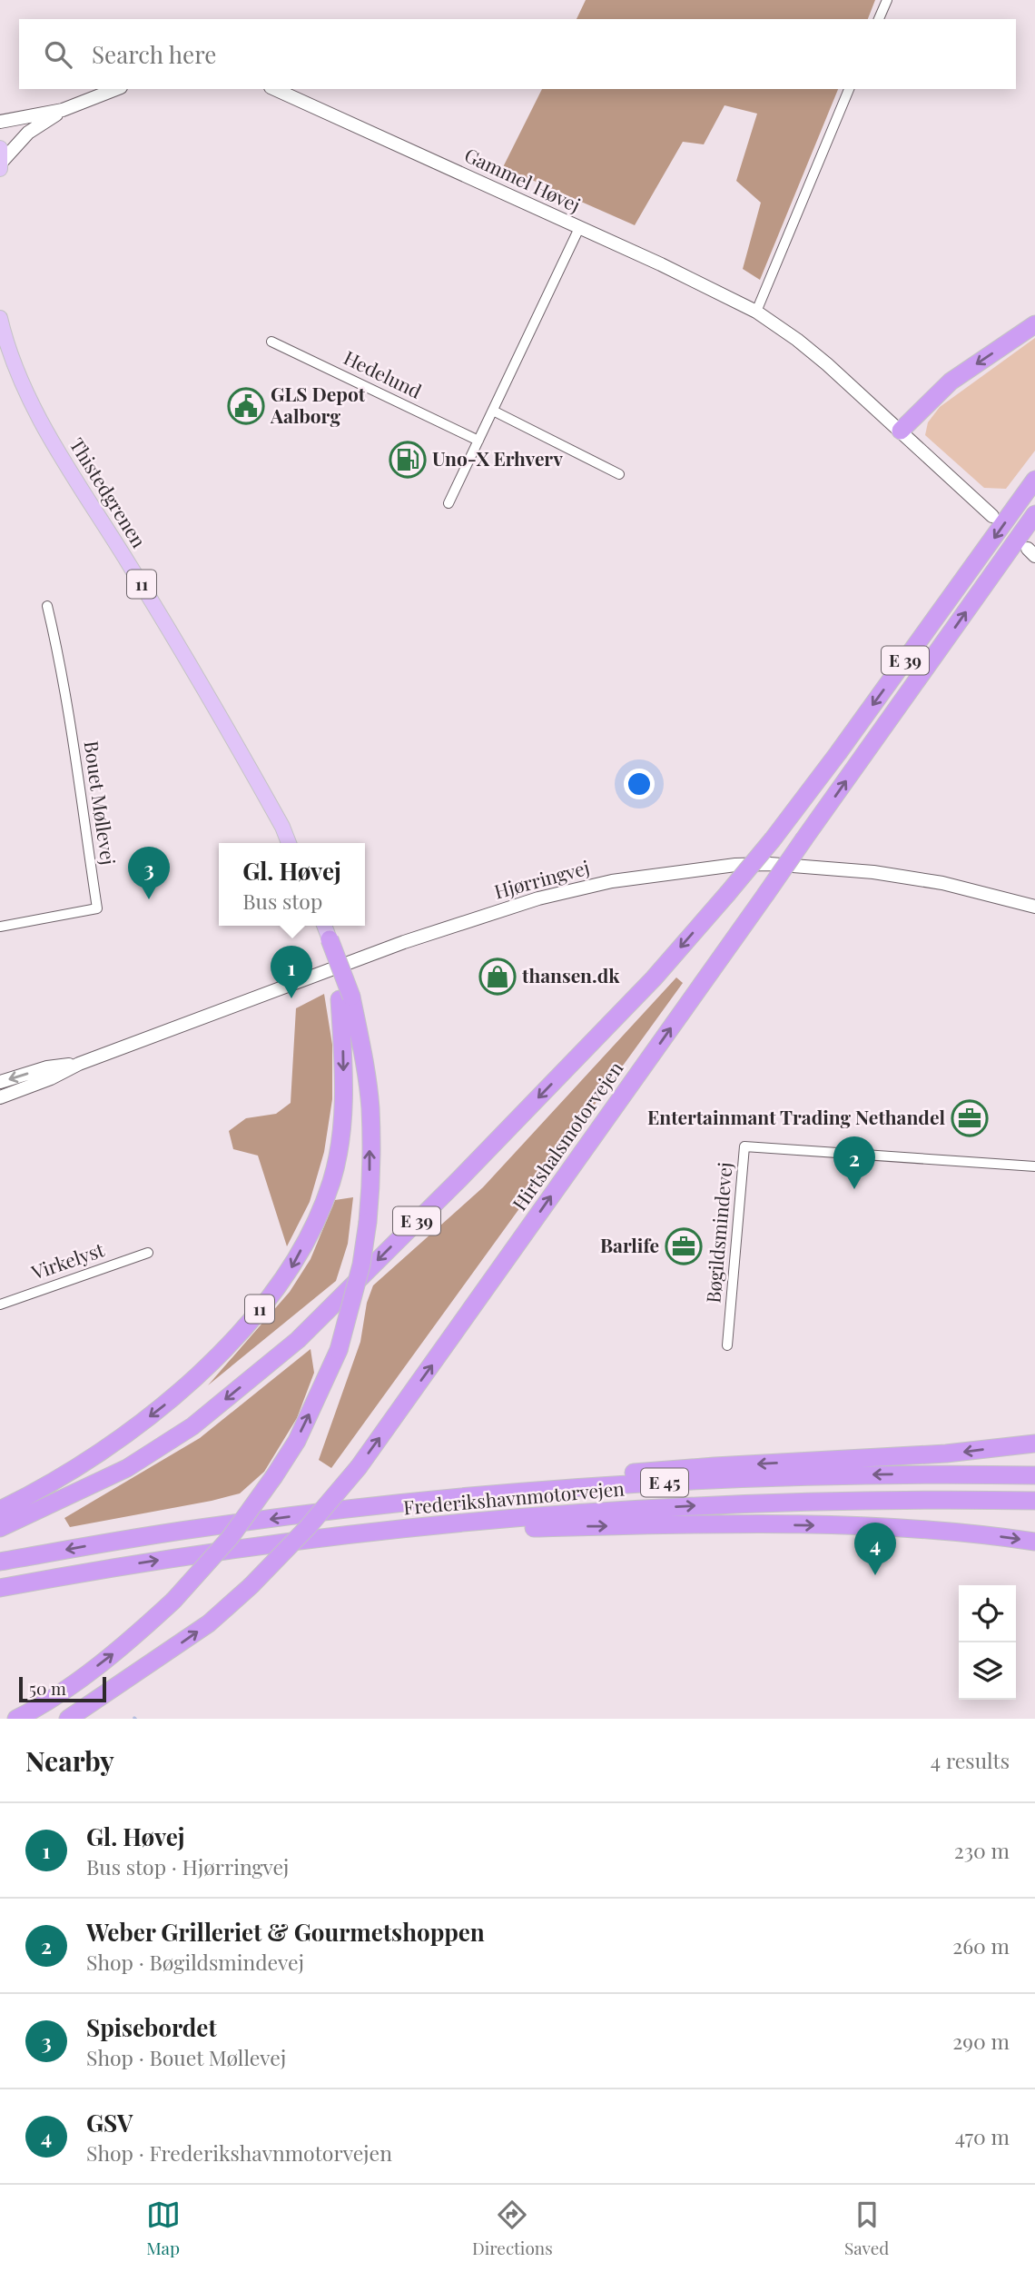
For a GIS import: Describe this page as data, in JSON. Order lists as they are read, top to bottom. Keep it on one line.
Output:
{"streets":{"highway":["11","E 39","Hirtshalsmotorvejen","E 45","Frederikshavnmotorvejen"],"main road":["Gammel Høvej","Thistedgrenen","Hjørringvej"],"street":["Hedelund","Bouet Møllevej","Bøgildsmindevej","Virkelyst"]},"places":{"public building":["GLS Depot Aalborg"],"fuel station":["Uno-X Erhverv"],"shop":["thansen.dk"],"office":["Entertainmant Trading Nethandel","Barlife"]},"scale_bar":"50 m","page":{"search":"Search here","popup":["Gl. Høvej","Bus stop"],"pins":["3","1","2","4"],"scale":"50 m","heading":["Nearby","4 results"],"list":[{"mark":"1","name":"Gl. Høvej","note":"Bus stop · Hjørringvej","value":"230 m"},{"mark":"2","name":"Weber Grilleriet & Gourmetshoppen","note":"Shop · Bøgildsmindevej","value":"260 m"},{"mark":"3","name":"Spisebordet","note":"Shop · Bouet Møllevej","value":"290 m"},{"mark":"4","name":"GSV","note":"Shop · Frederikshavnmotorvejen","value":"470 m"}],"nav":["Map","Directions","Saved"]}}
